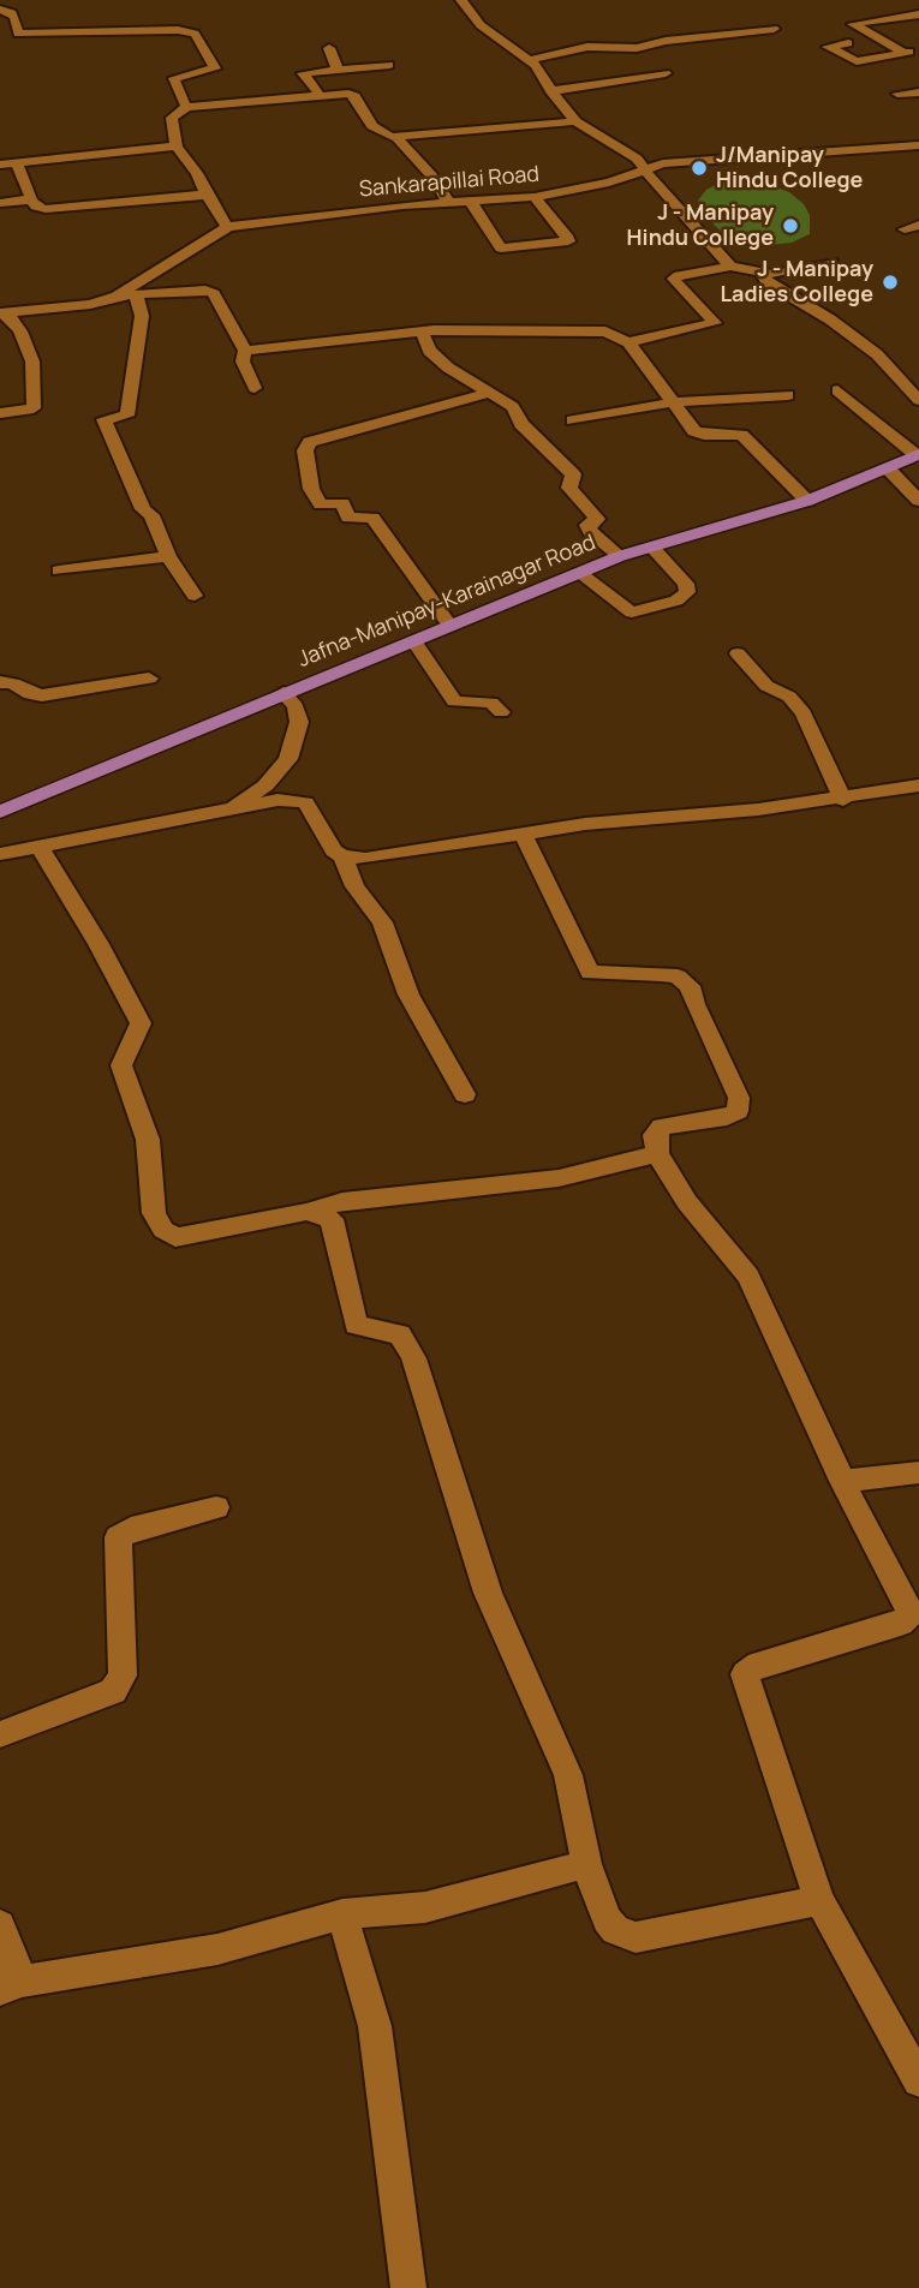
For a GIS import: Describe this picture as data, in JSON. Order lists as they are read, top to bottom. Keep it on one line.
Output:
{"streets":{"main road":["Jafna-Manipay-Karainagar Road"],"street":["Sankarapillai Road"]},"places":["J/Manipay Hindu College","J - Manipay Hindu College","J - Manipay Ladies College"]}
